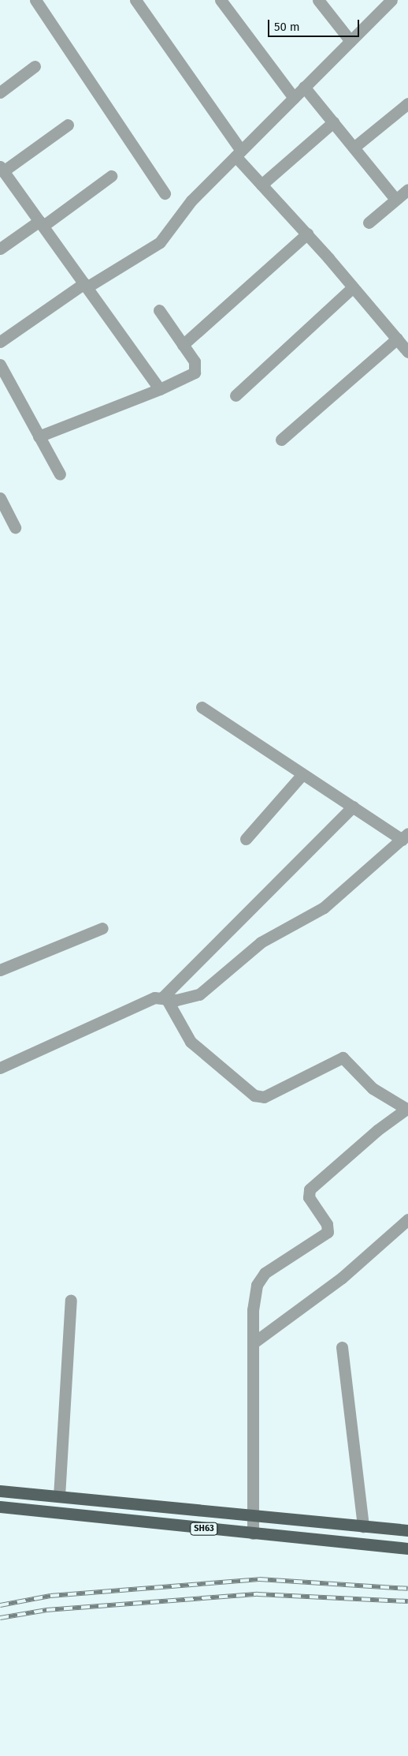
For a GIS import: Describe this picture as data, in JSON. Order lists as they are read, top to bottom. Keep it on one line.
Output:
{"streets":{"main road":["SH63"]},"scale_bar":"50 m"}
